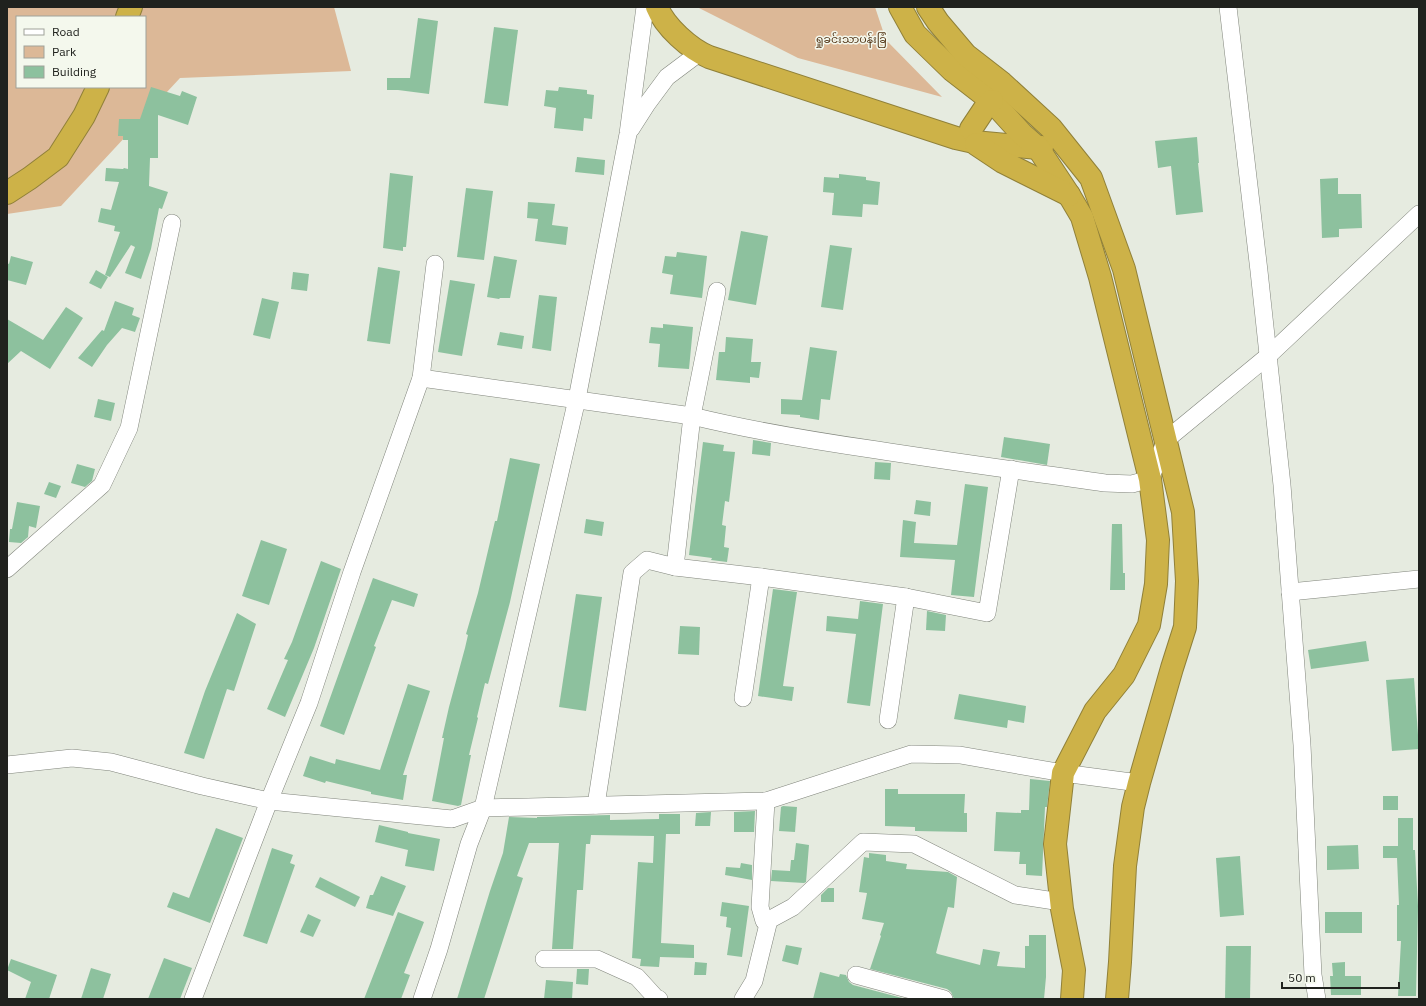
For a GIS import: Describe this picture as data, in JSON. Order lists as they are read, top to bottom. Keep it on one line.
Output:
{"parks":["ရှုခင်းသာပန်းခြံ"],"legend":["Road","Park","Building"],"scale_bar":"50 m"}
